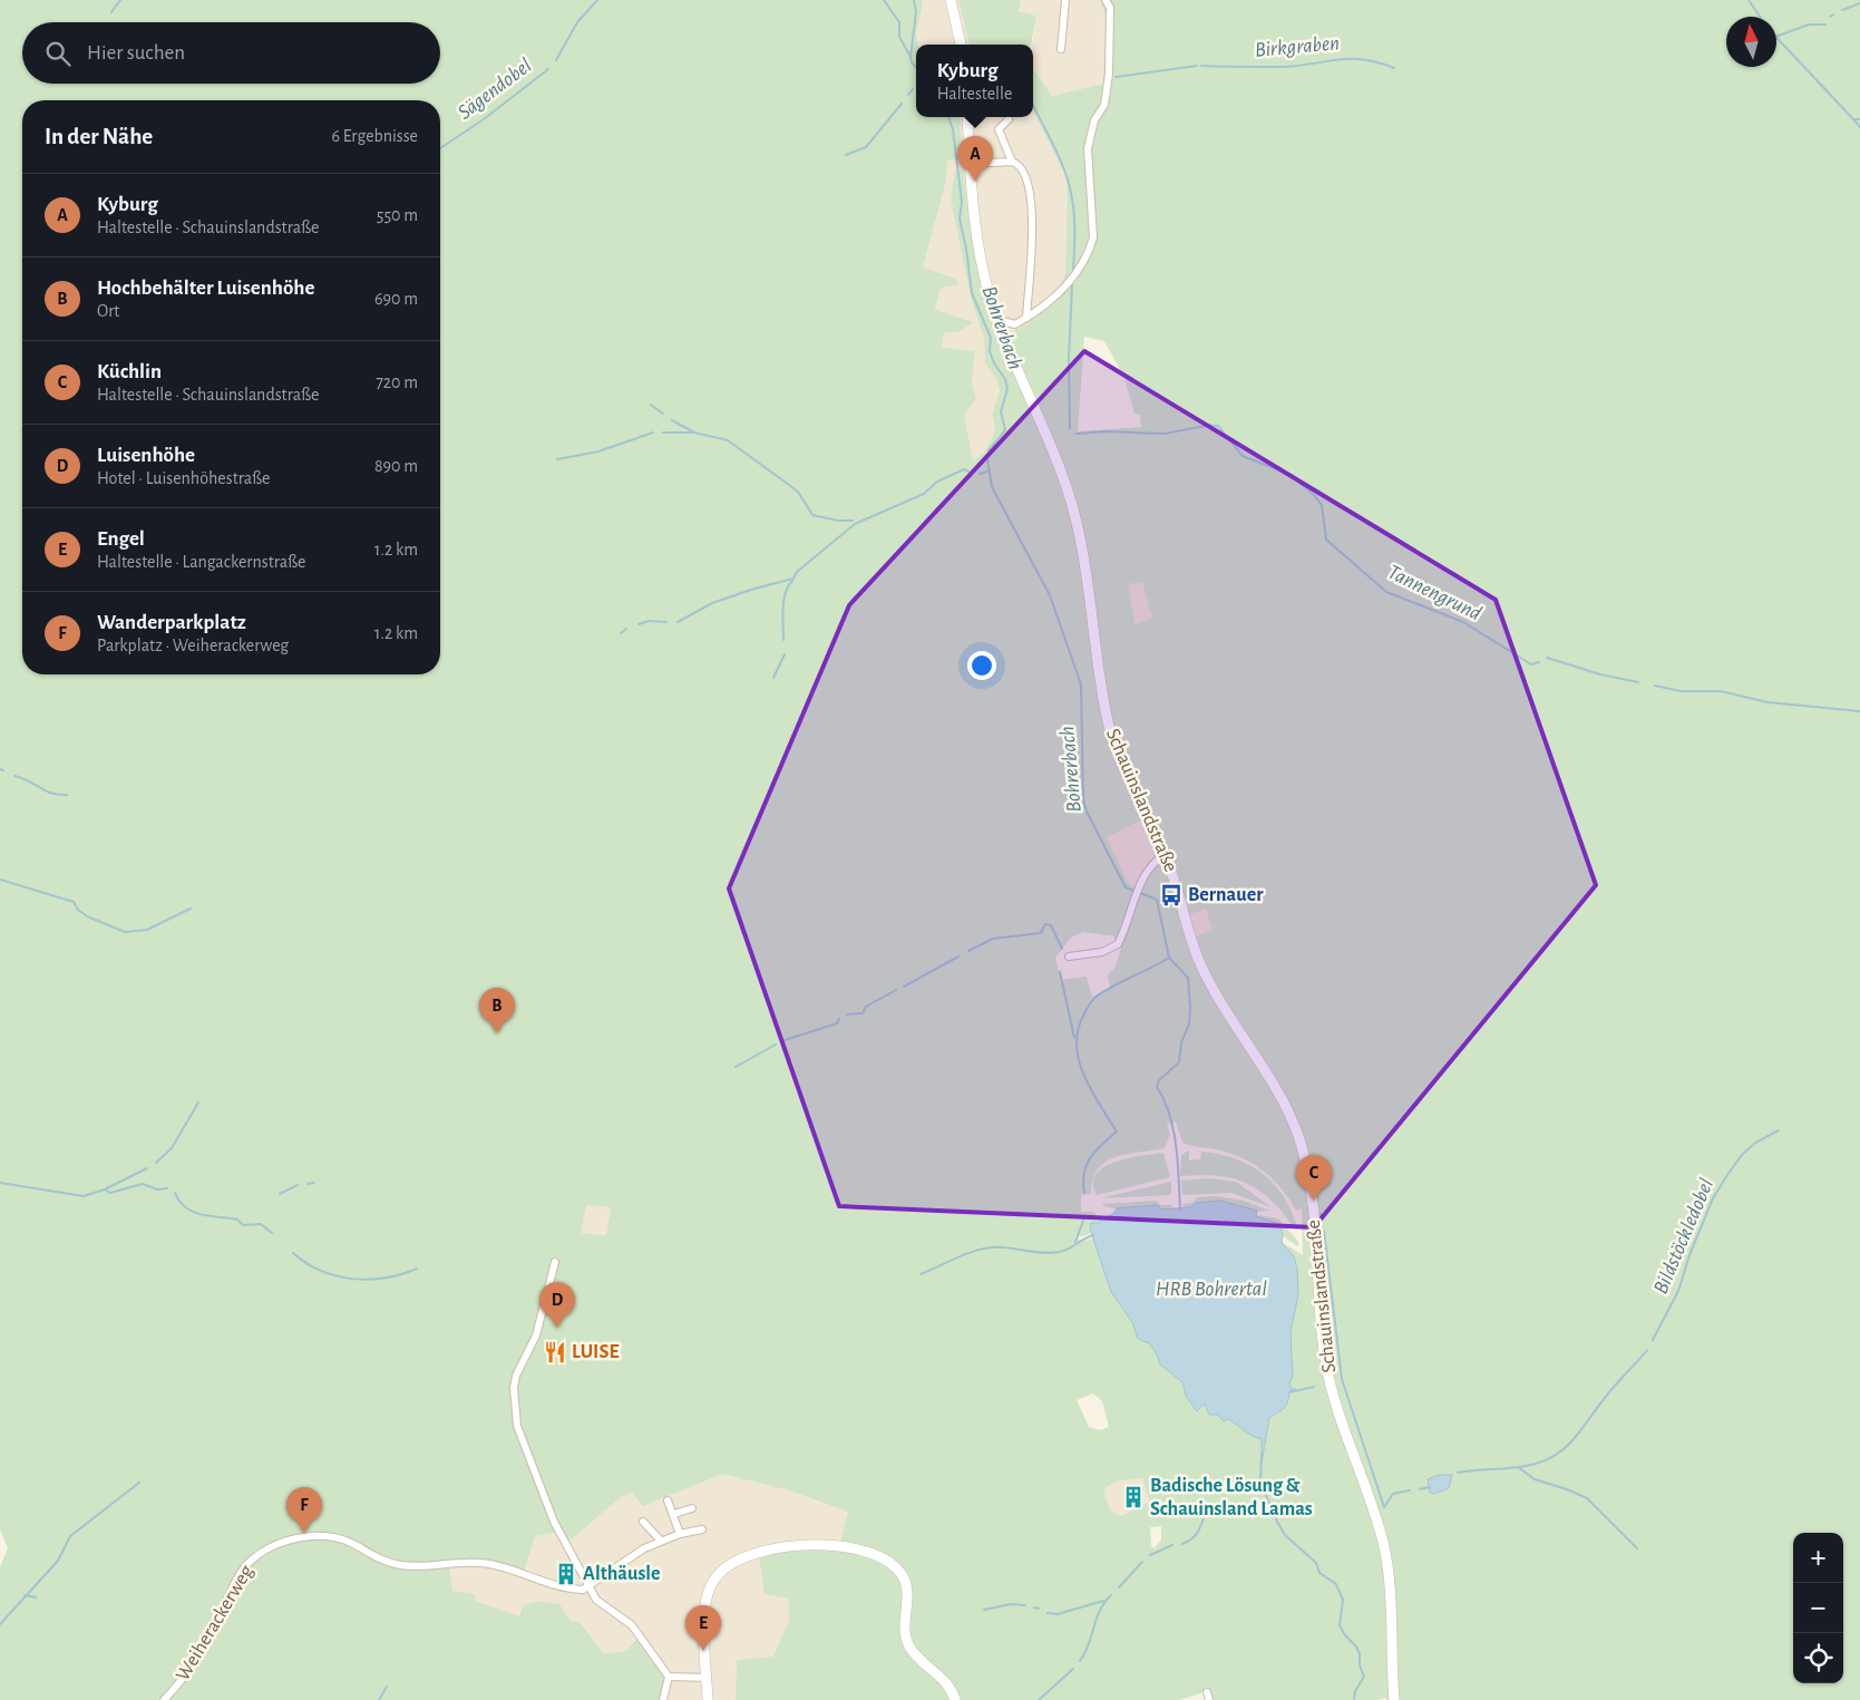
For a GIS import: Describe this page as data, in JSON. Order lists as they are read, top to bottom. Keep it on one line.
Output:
{"streets":{"main road":["Schauinslandstraße"],"street":["Weiherackerweg"]},"water":["Birkgraben","Sägendobel","Bohrerbach","Tannengrund","Bildstöckledobel","HRB Bohrertal"],"places":{"bus stop":["Bernauer"],"restaurant":["LUISE"],"building":["Badische Lösung & Schauinsland Lamas","Althäusle"]},"north":"top","page":{"search":"Hier suchen","popup":["Kyburg","Haltestelle"],"heading":["In der Nähe","6 Ergebnisse"],"pins":["A","B","C","D","F","E"],"list":[{"mark":"A","name":"Kyburg","note":"Haltestelle · Schauinslandstraße","value":"550 m"},{"mark":"B","name":"Hochbehälter Luisenhöhe","note":"Ort","value":"690 m"},{"mark":"C","name":"Küchlin","note":"Haltestelle · Schauinslandstraße","value":"720 m"},{"mark":"D","name":"Luisenhöhe","note":"Hotel · Luisenhöhestraße","value":"890 m"},{"mark":"E","name":"Engel","note":"Haltestelle · Langackernstraße","value":"1.2 km"},{"mark":"F","name":"Wanderparkplatz","note":"Parkplatz · Weiherackerweg","value":"1.2 km"}],"map_buttons":["+","−"]}}
